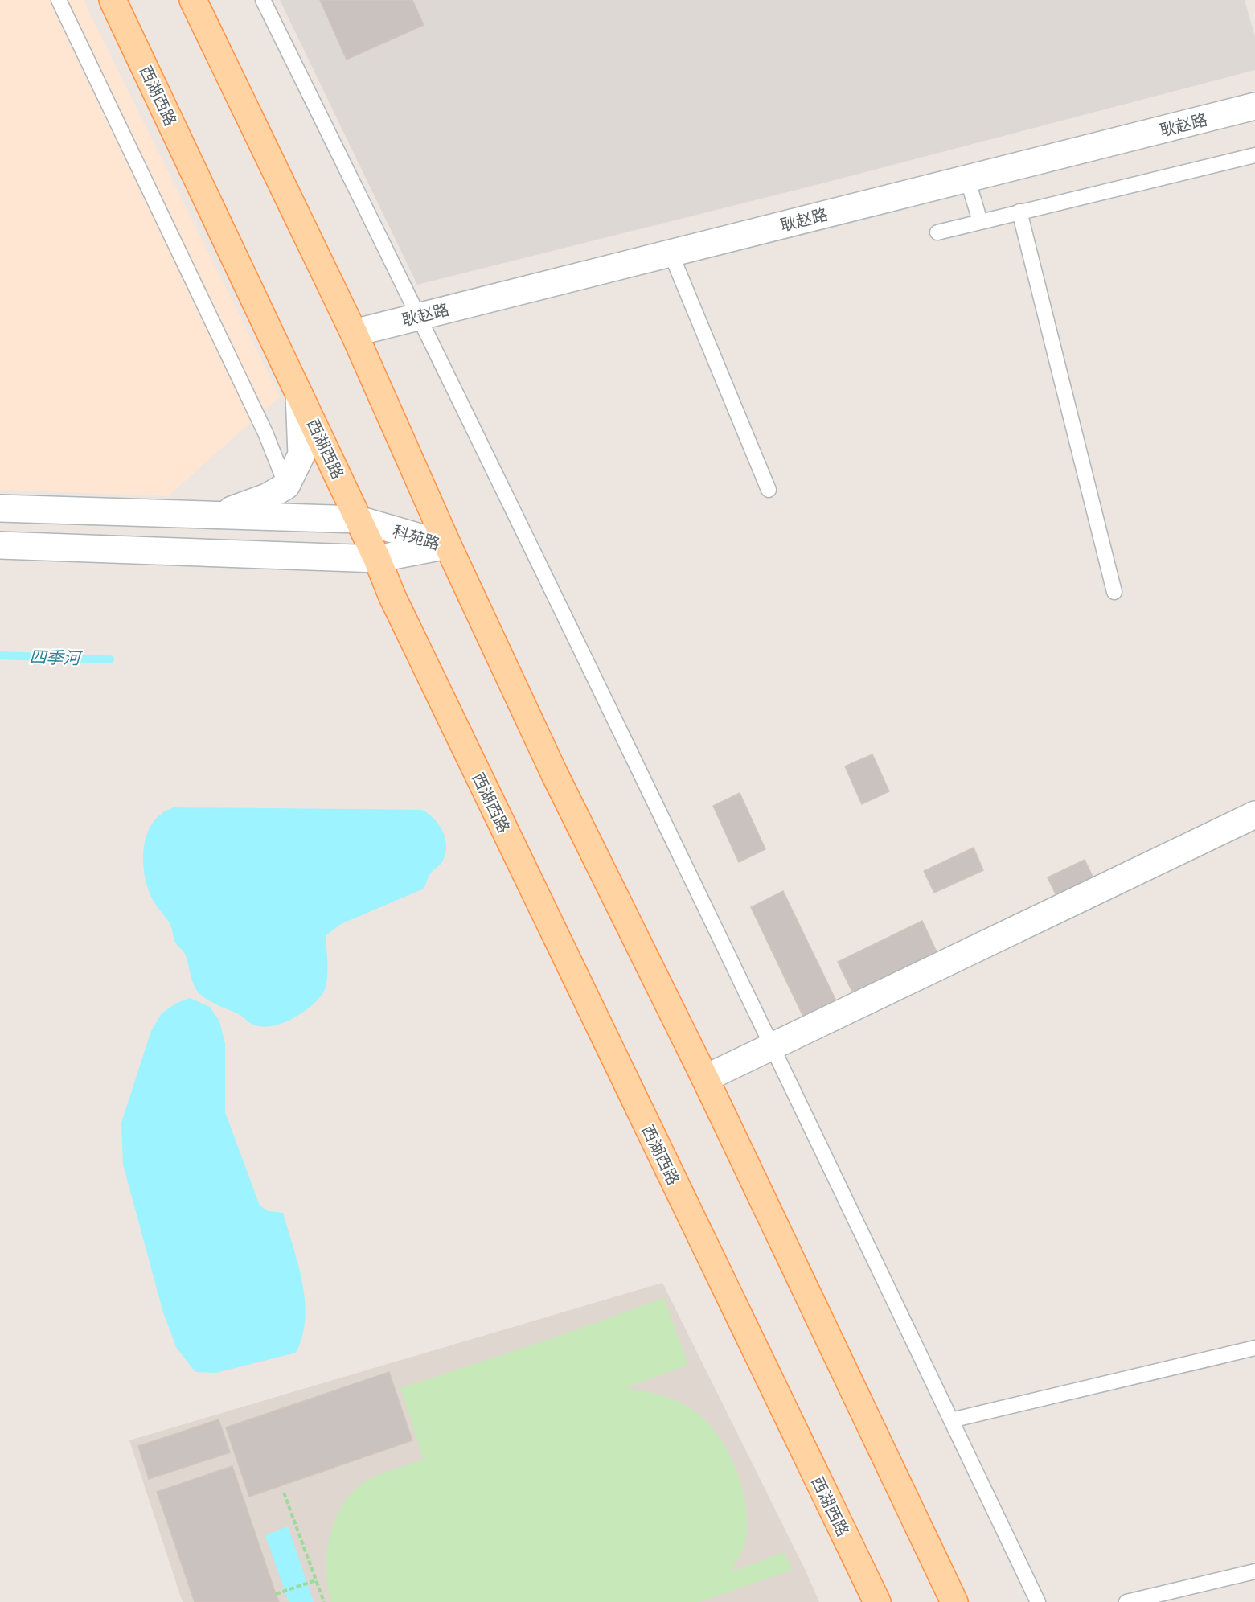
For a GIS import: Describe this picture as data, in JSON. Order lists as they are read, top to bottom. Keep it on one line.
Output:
{"streets":{"main road":["西湖西路"],"street":["耿赵路","科苑路"]},"crossings":[["西湖西路","科苑路"]],"water":["四季河"]}
